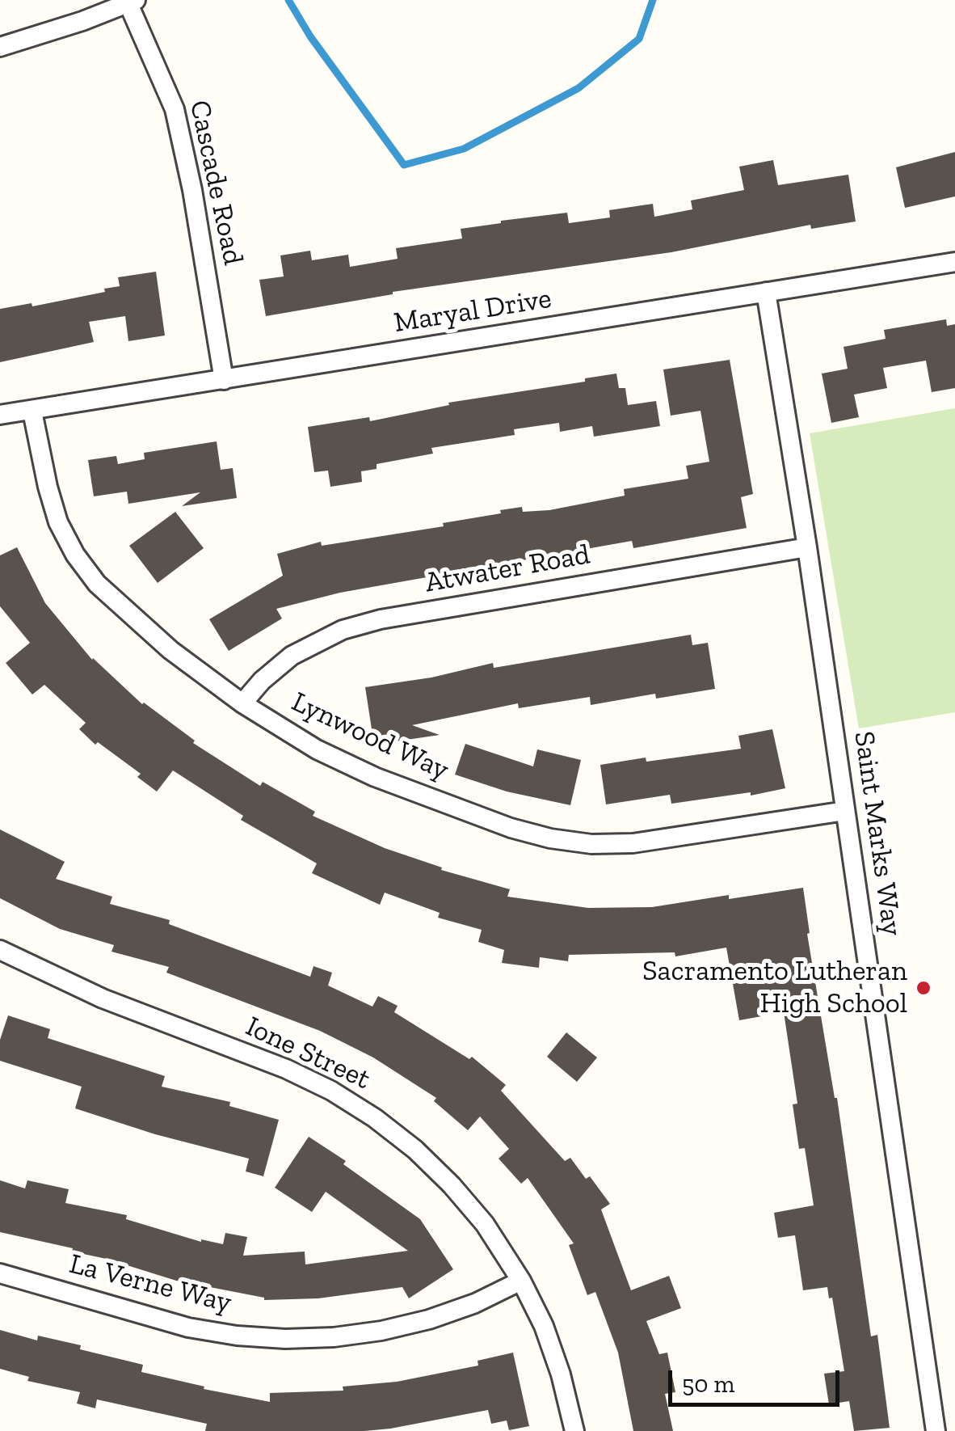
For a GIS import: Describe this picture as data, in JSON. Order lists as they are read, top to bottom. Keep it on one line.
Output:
{"streets":{"street":["Cascade Road","Maryal Drive","Atwater Road","Lynwood Way","Saint Marks Way","Ione Street","La Verne Way"]},"crossings":[["Cascade Road","Maryal Drive"],["Maryal Drive","Lynwood Way"],["Maryal Drive","Saint Marks Way"],["Atwater Road","Lynwood Way"],["Atwater Road","Saint Marks Way"],["Lynwood Way","Saint Marks Way"],["Ione Street","La Verne Way"]],"places":["Sacramento Lutheran High School"],"scale_bar":"50 m"}
